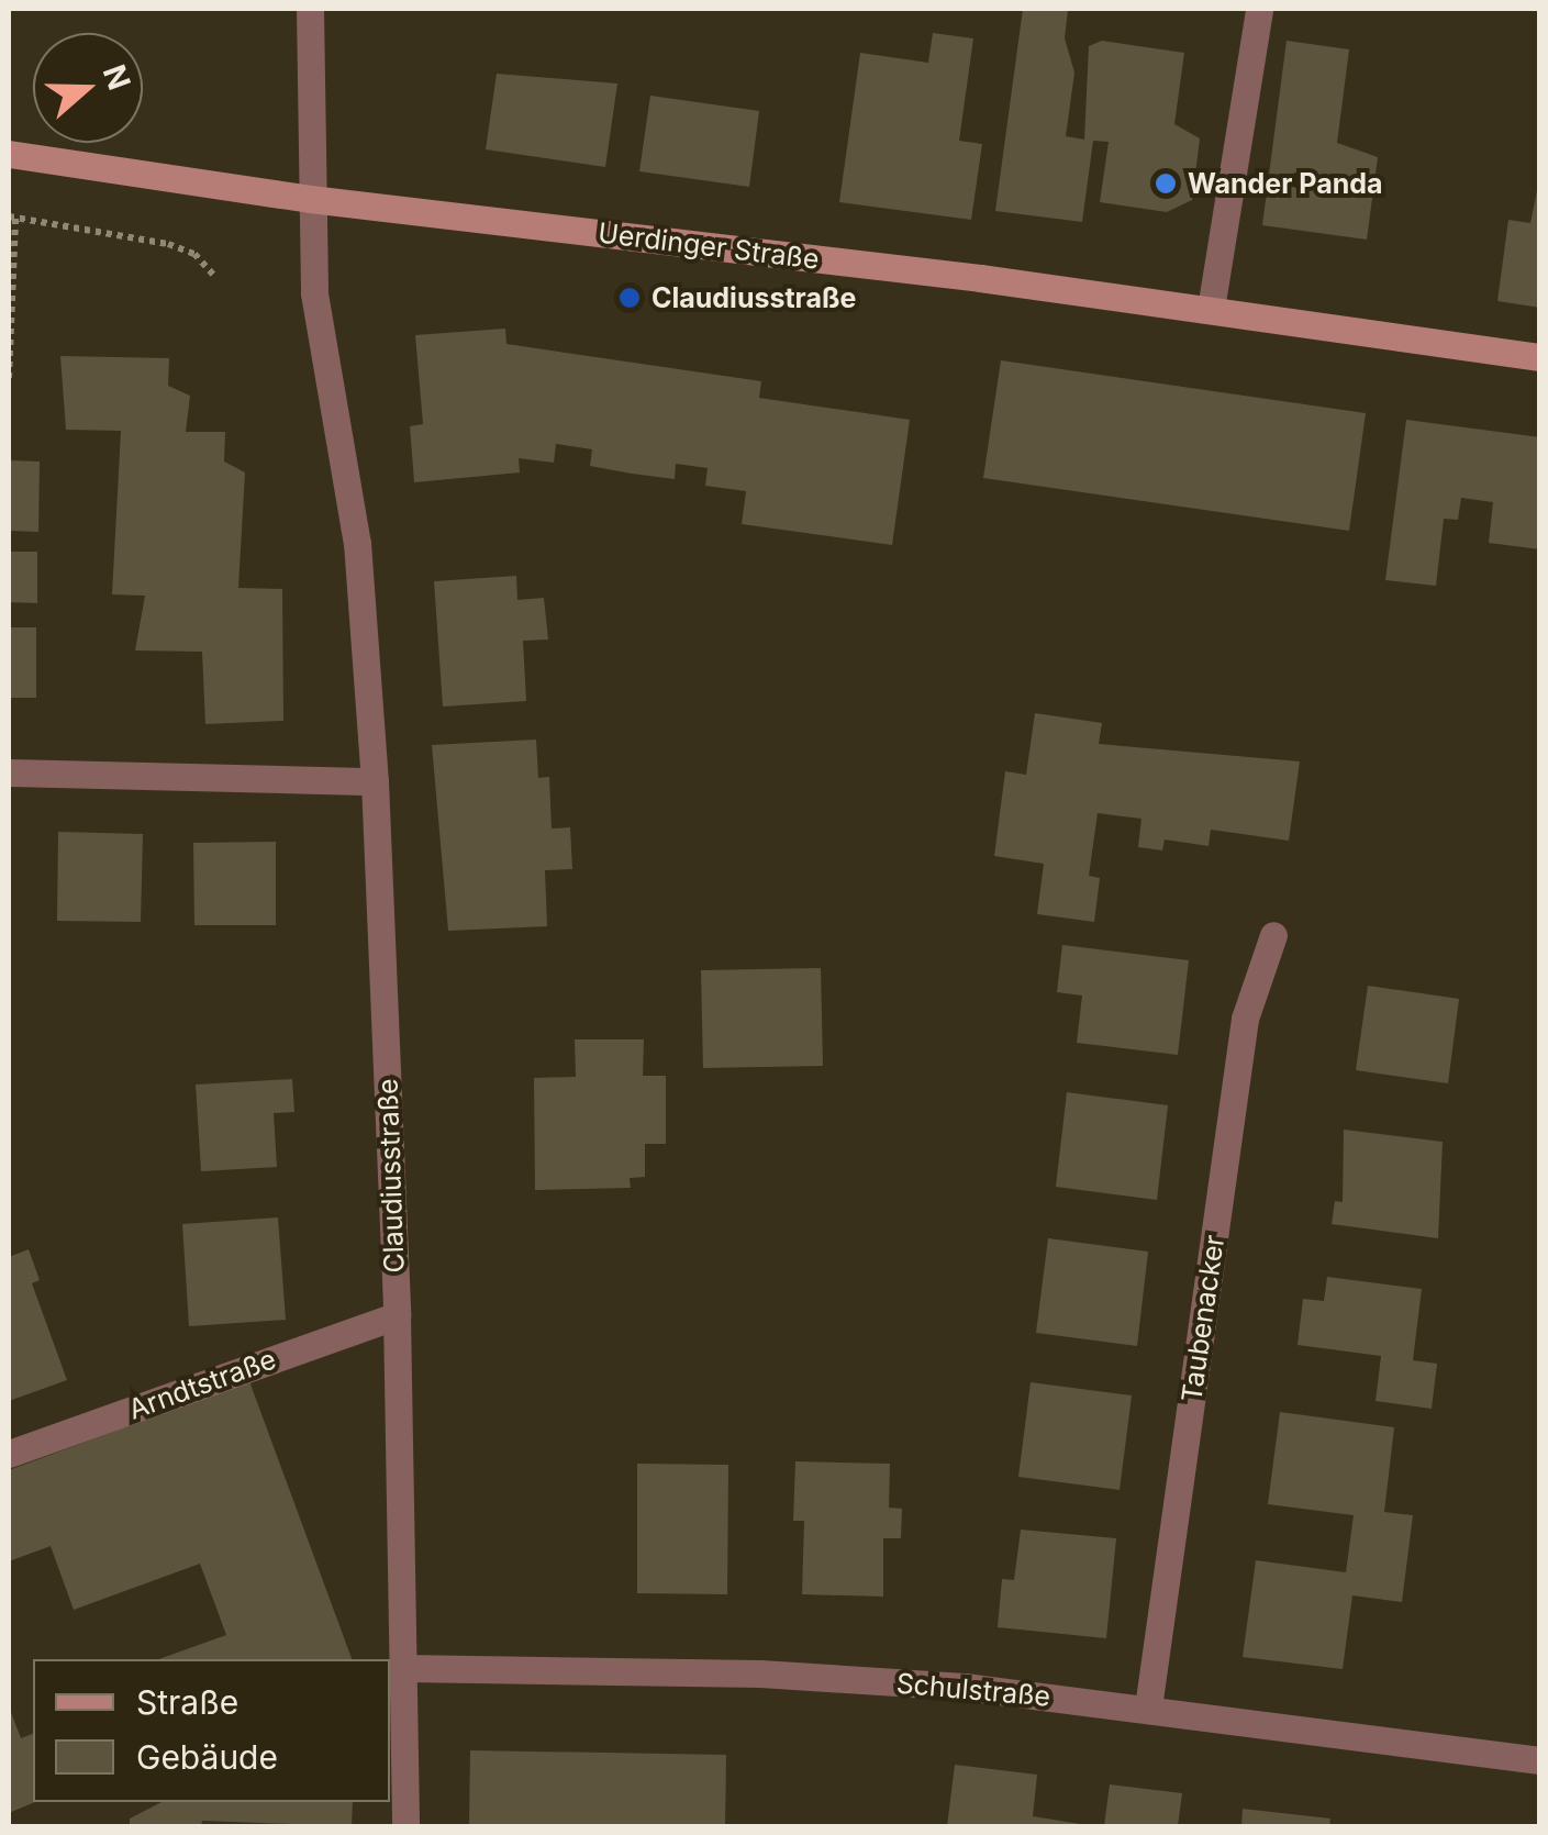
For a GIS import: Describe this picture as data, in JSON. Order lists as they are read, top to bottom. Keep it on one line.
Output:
{"streets":{"street":["Uerdinger Straße","Claudiusstraße","Taubenacker","Arndtstraße","Schulstraße"]},"crossings":[["Uerdinger Straße","Claudiusstraße"],["Claudiusstraße","Arndtstraße"],["Claudiusstraße","Schulstraße"],["Taubenacker","Schulstraße"]],"places":["Wander Panda","Claudiusstraße"],"legend":["Straße","Gebäude"],"north":"right"}
